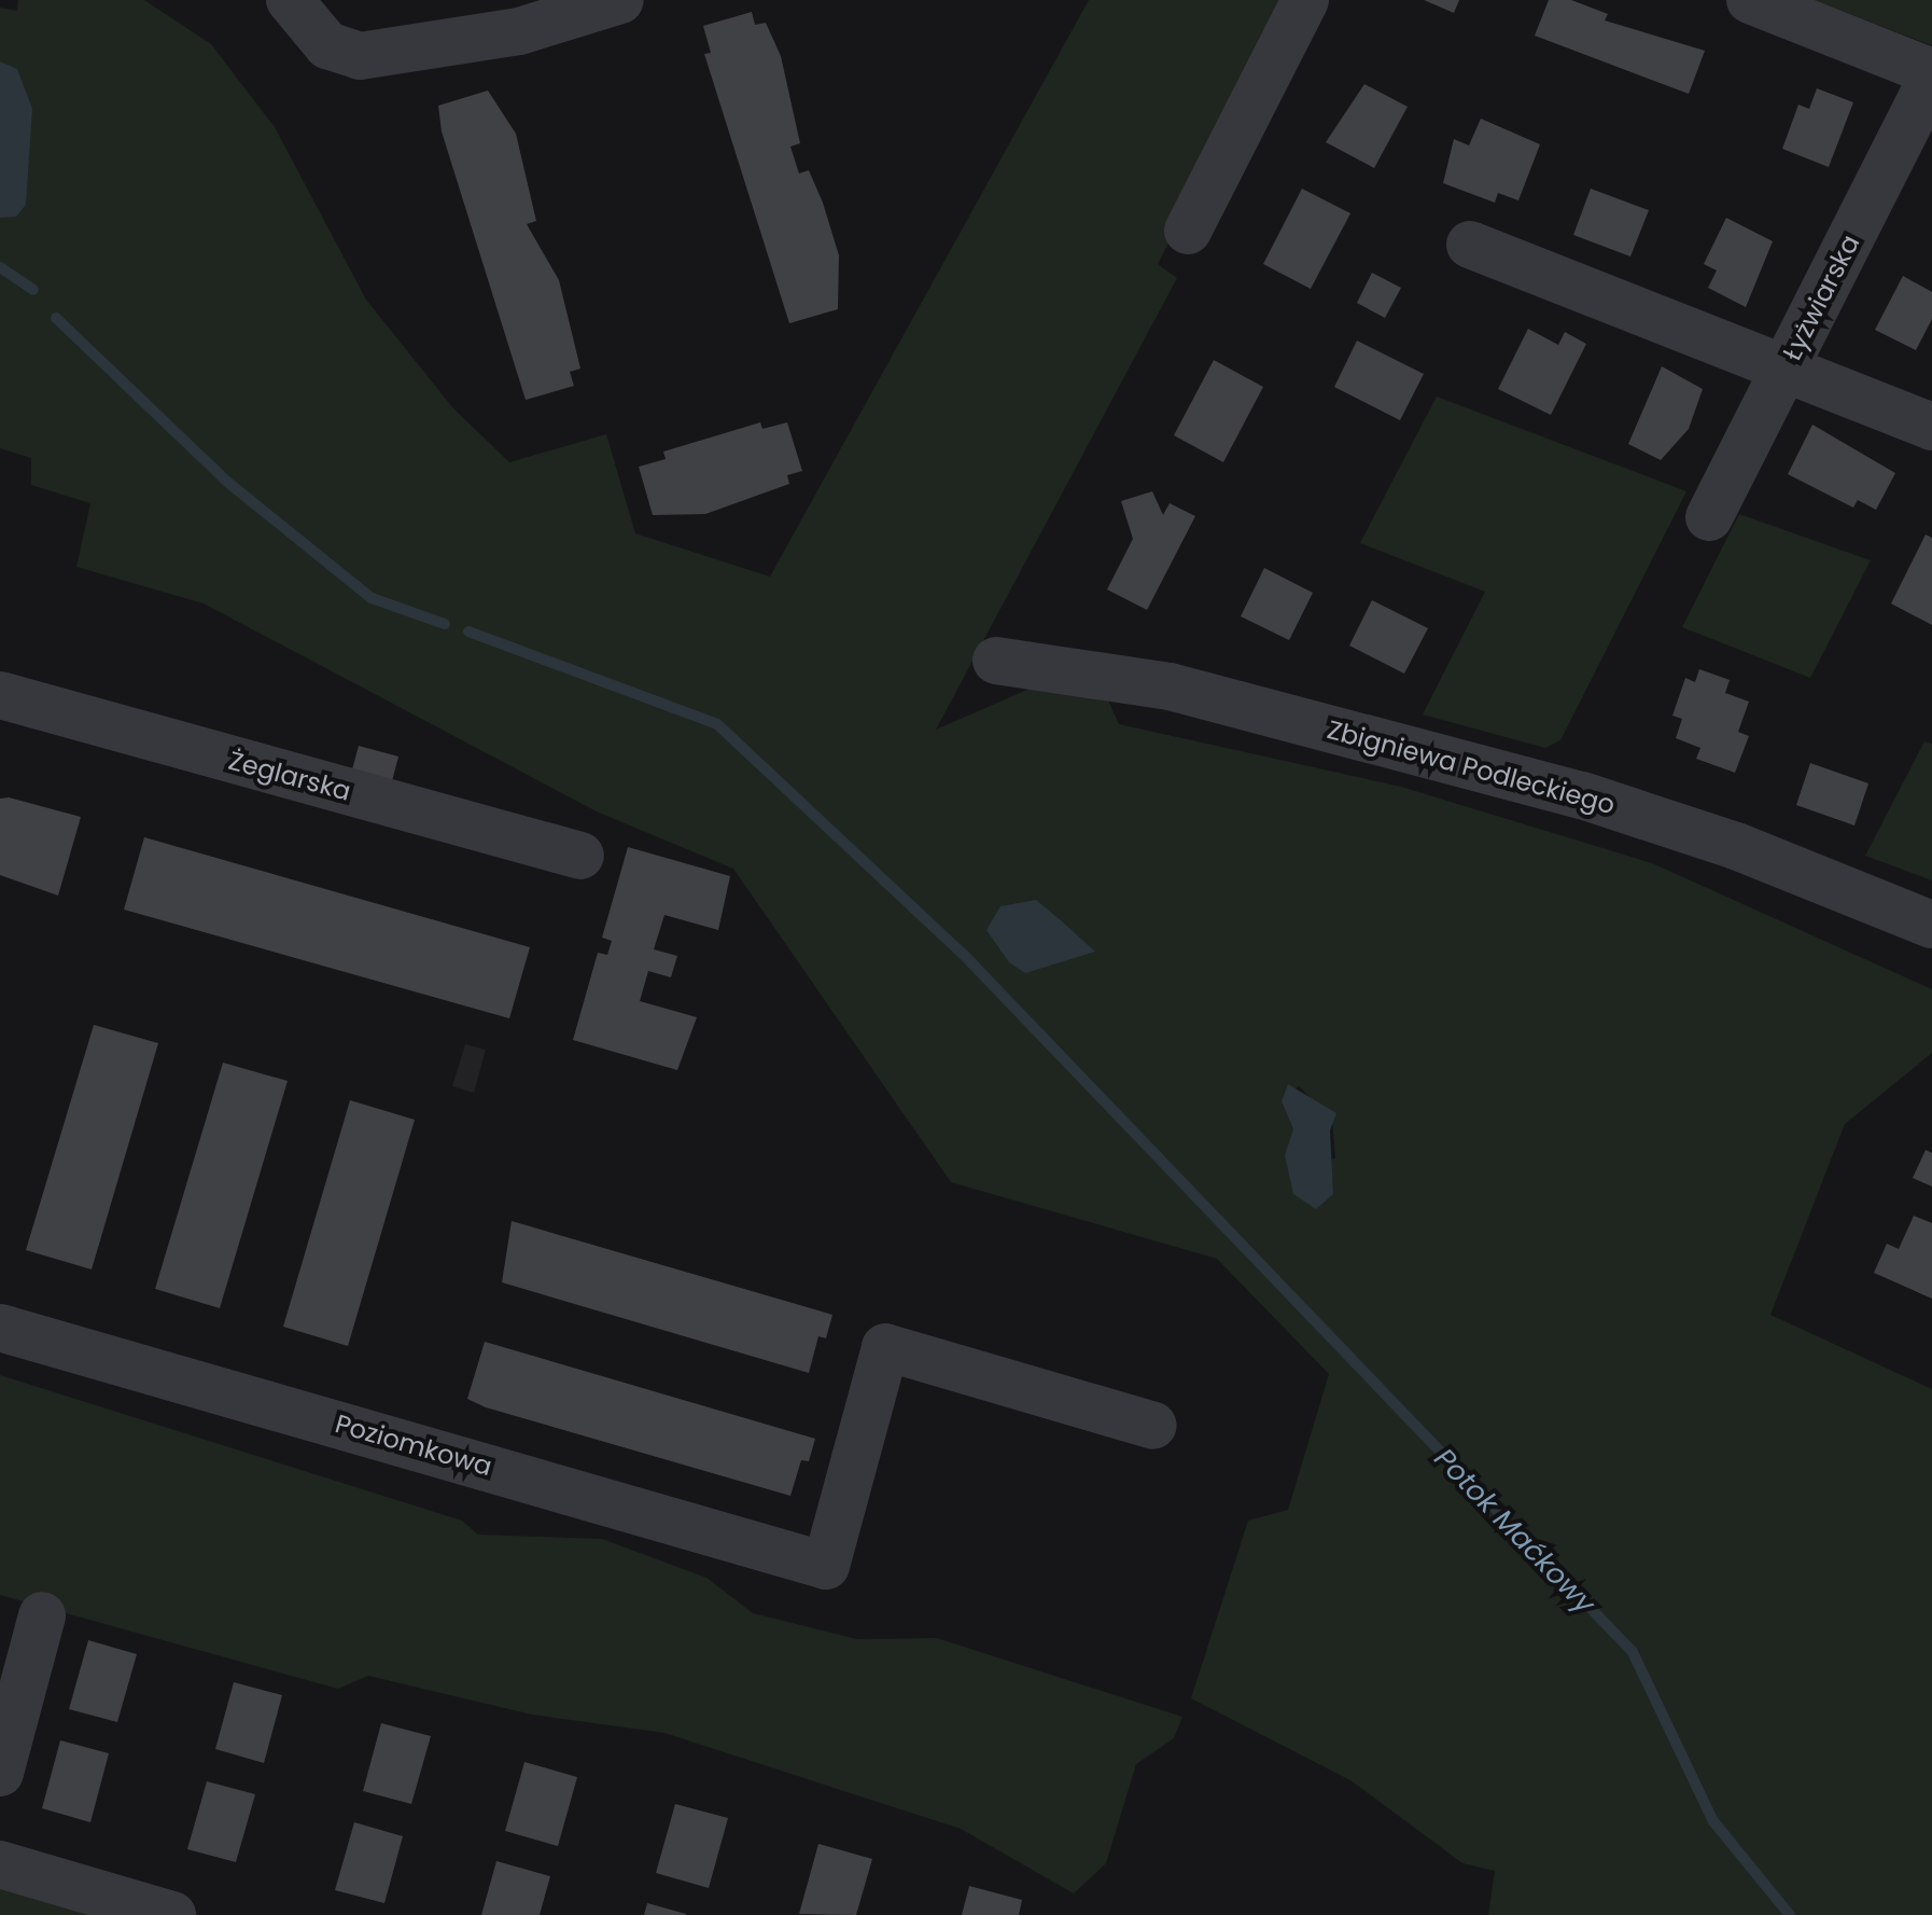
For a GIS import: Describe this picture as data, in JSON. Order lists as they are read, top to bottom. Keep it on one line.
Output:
{"streets":{"street":["Łyżwiarska","Zbigniewa Podleckiego","Żeglarska","Poziomkowa"]},"water":["Potok Maćkowy"]}
